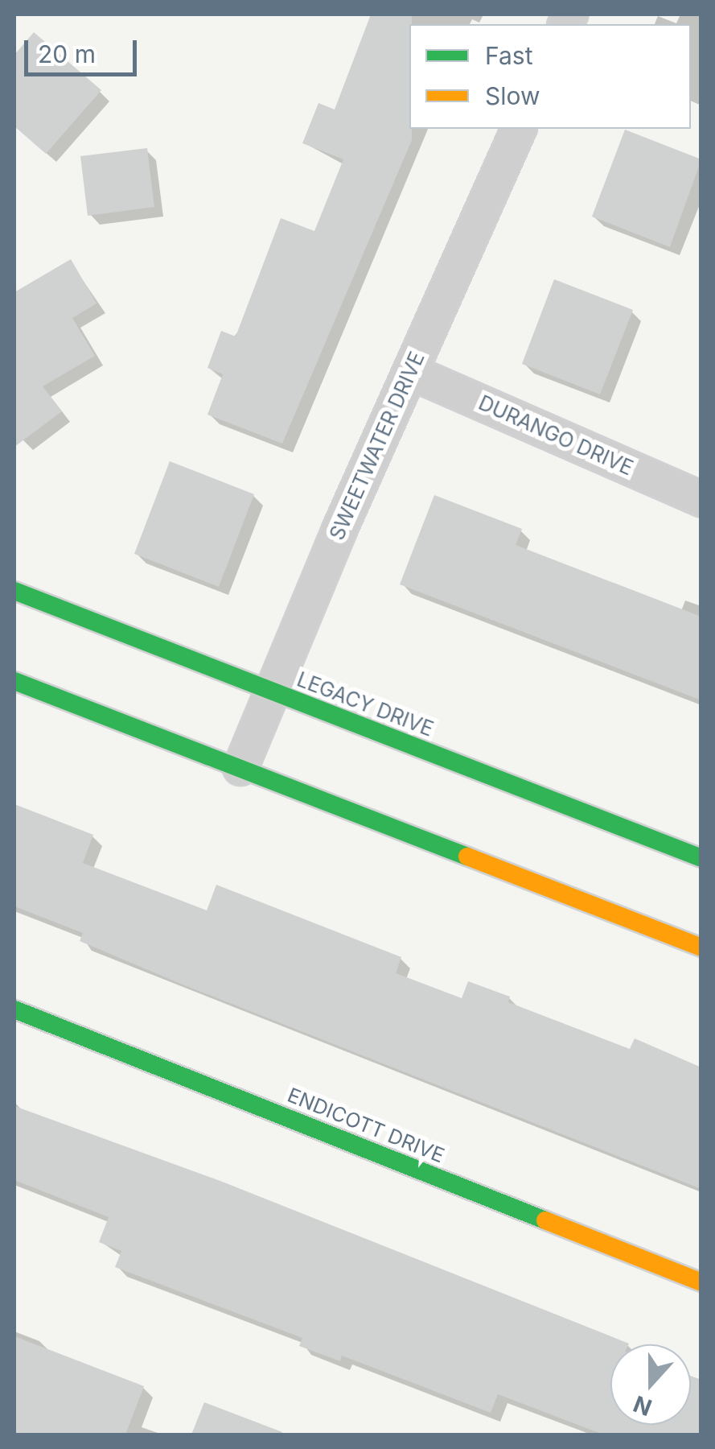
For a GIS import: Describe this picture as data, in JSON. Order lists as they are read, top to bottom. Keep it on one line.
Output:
{"streets":{"main road":["LEGACY DRIVE","ENDICOTT DRIVE"],"street":["DURANGO DRIVE","SWEETWATER DRIVE"]},"crossings":[["DURANGO DRIVE","SWEETWATER DRIVE"],["SWEETWATER DRIVE","LEGACY DRIVE"]],"legend":["Fast","Slow"],"scale_bar":"20 m","north":"bottom"}
